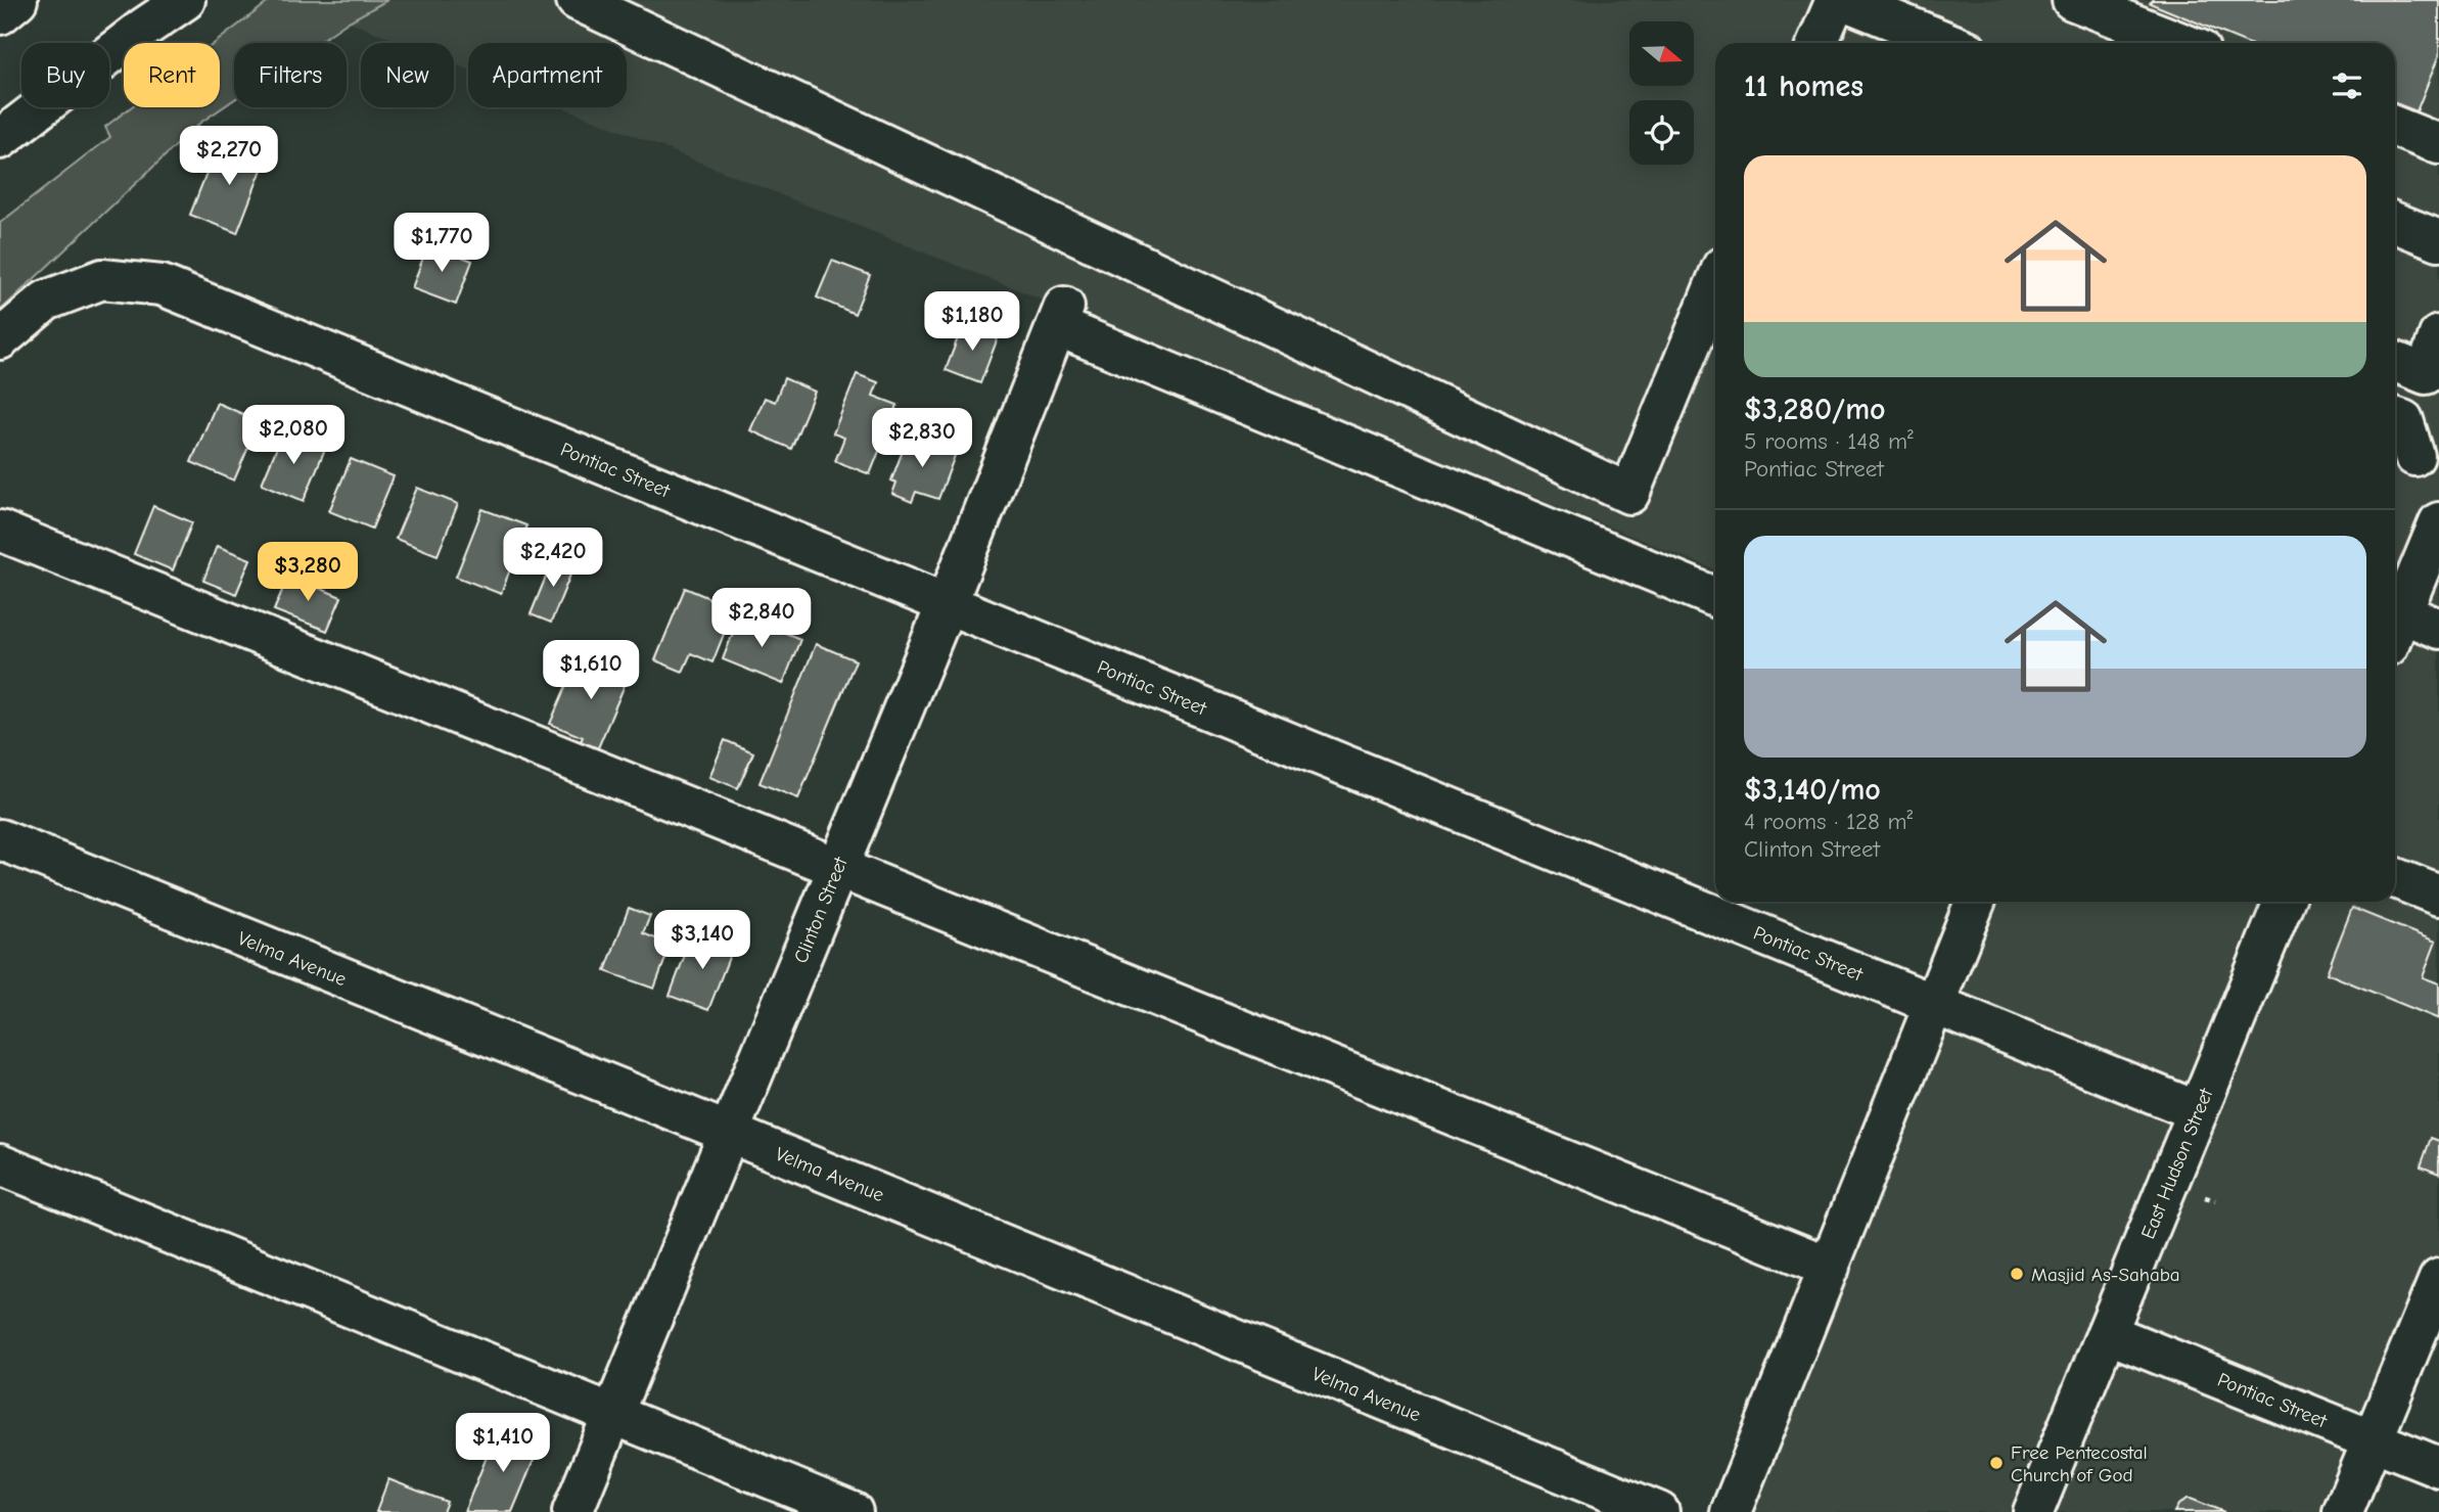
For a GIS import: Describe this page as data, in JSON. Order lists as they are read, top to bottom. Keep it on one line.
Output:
{"streets":{"main road":["Pontiac Street","Clinton Street","Velma Avenue","East Hudson Street"]},"crossings":[["Pontiac Street","Clinton Street"],["Pontiac Street","East Hudson Street"],["Clinton Street","Velma Avenue"]],"places":["Masjid As-Sahaba","Free Pentecostal Church of God"],"north":"right","page":{"chip":["Buy","Rent","Filters","New","Apartment"],"heading":"11 homes","price":["$2,270","$1,770","$1,180","$2,080","$2,830","$2,420","$3,280","$2,840","$1,610","$3,140","$1,410"],"list":[{"name":"$3,280/mo","note":"5 rooms · 148 m² · Pontiac Street"},{"name":"$3,140/mo","note":"4 rooms · 128 m² · Clinton Street"}]}}
